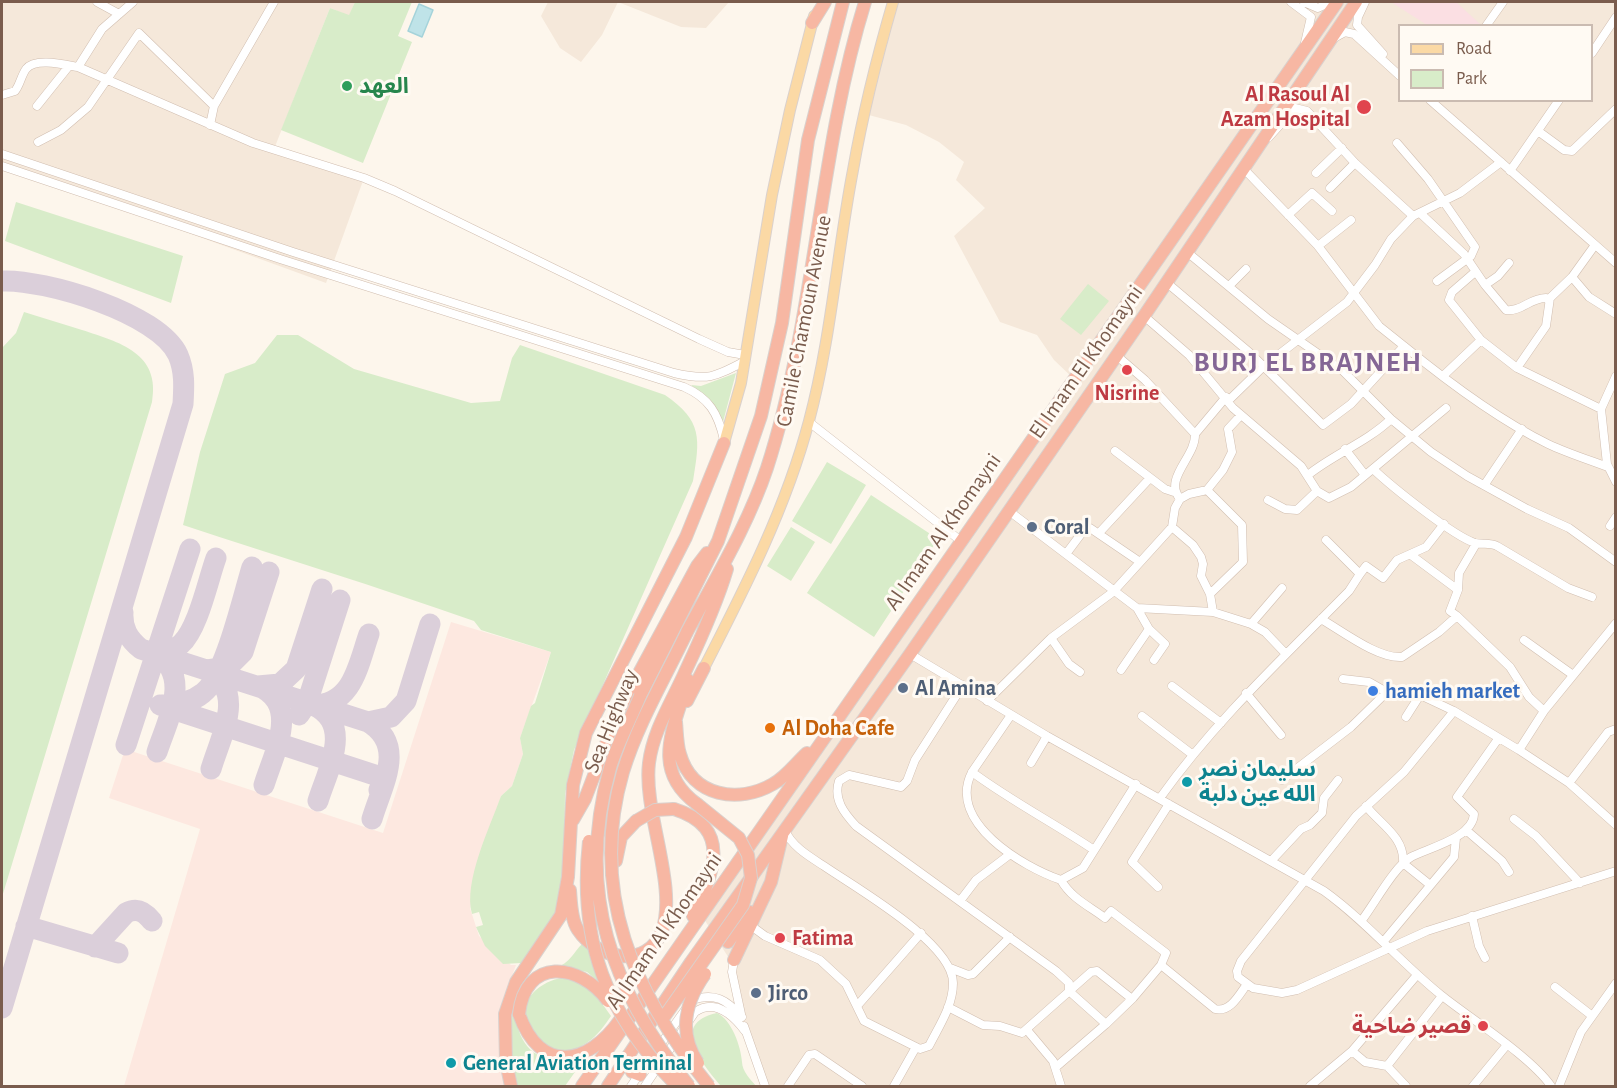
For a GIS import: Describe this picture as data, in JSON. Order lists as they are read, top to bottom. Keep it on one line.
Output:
{"streets":{"highway":["Camile Chamoun Avenue","El Imam El Khomayni","Al Imam Al Khomayni","Sea Highway"]},"crossings":[["Camile Chamoun Avenue","Sea Highway"],["El Imam El Khomayni","Al Imam Al Khomayni"]],"districts":["BURJ EL BRAJNEH"],"places":["العهد","Al Rasoul Al Azam Hospital","Nisrine","Coral","Al Amina","hamieh market","Al Doha Cafe","سليمان نصر الله عين دلبة","Fatima","Jirco","قصير ضاحية","General Aviation Terminal"],"legend":["Road","Park"]}
